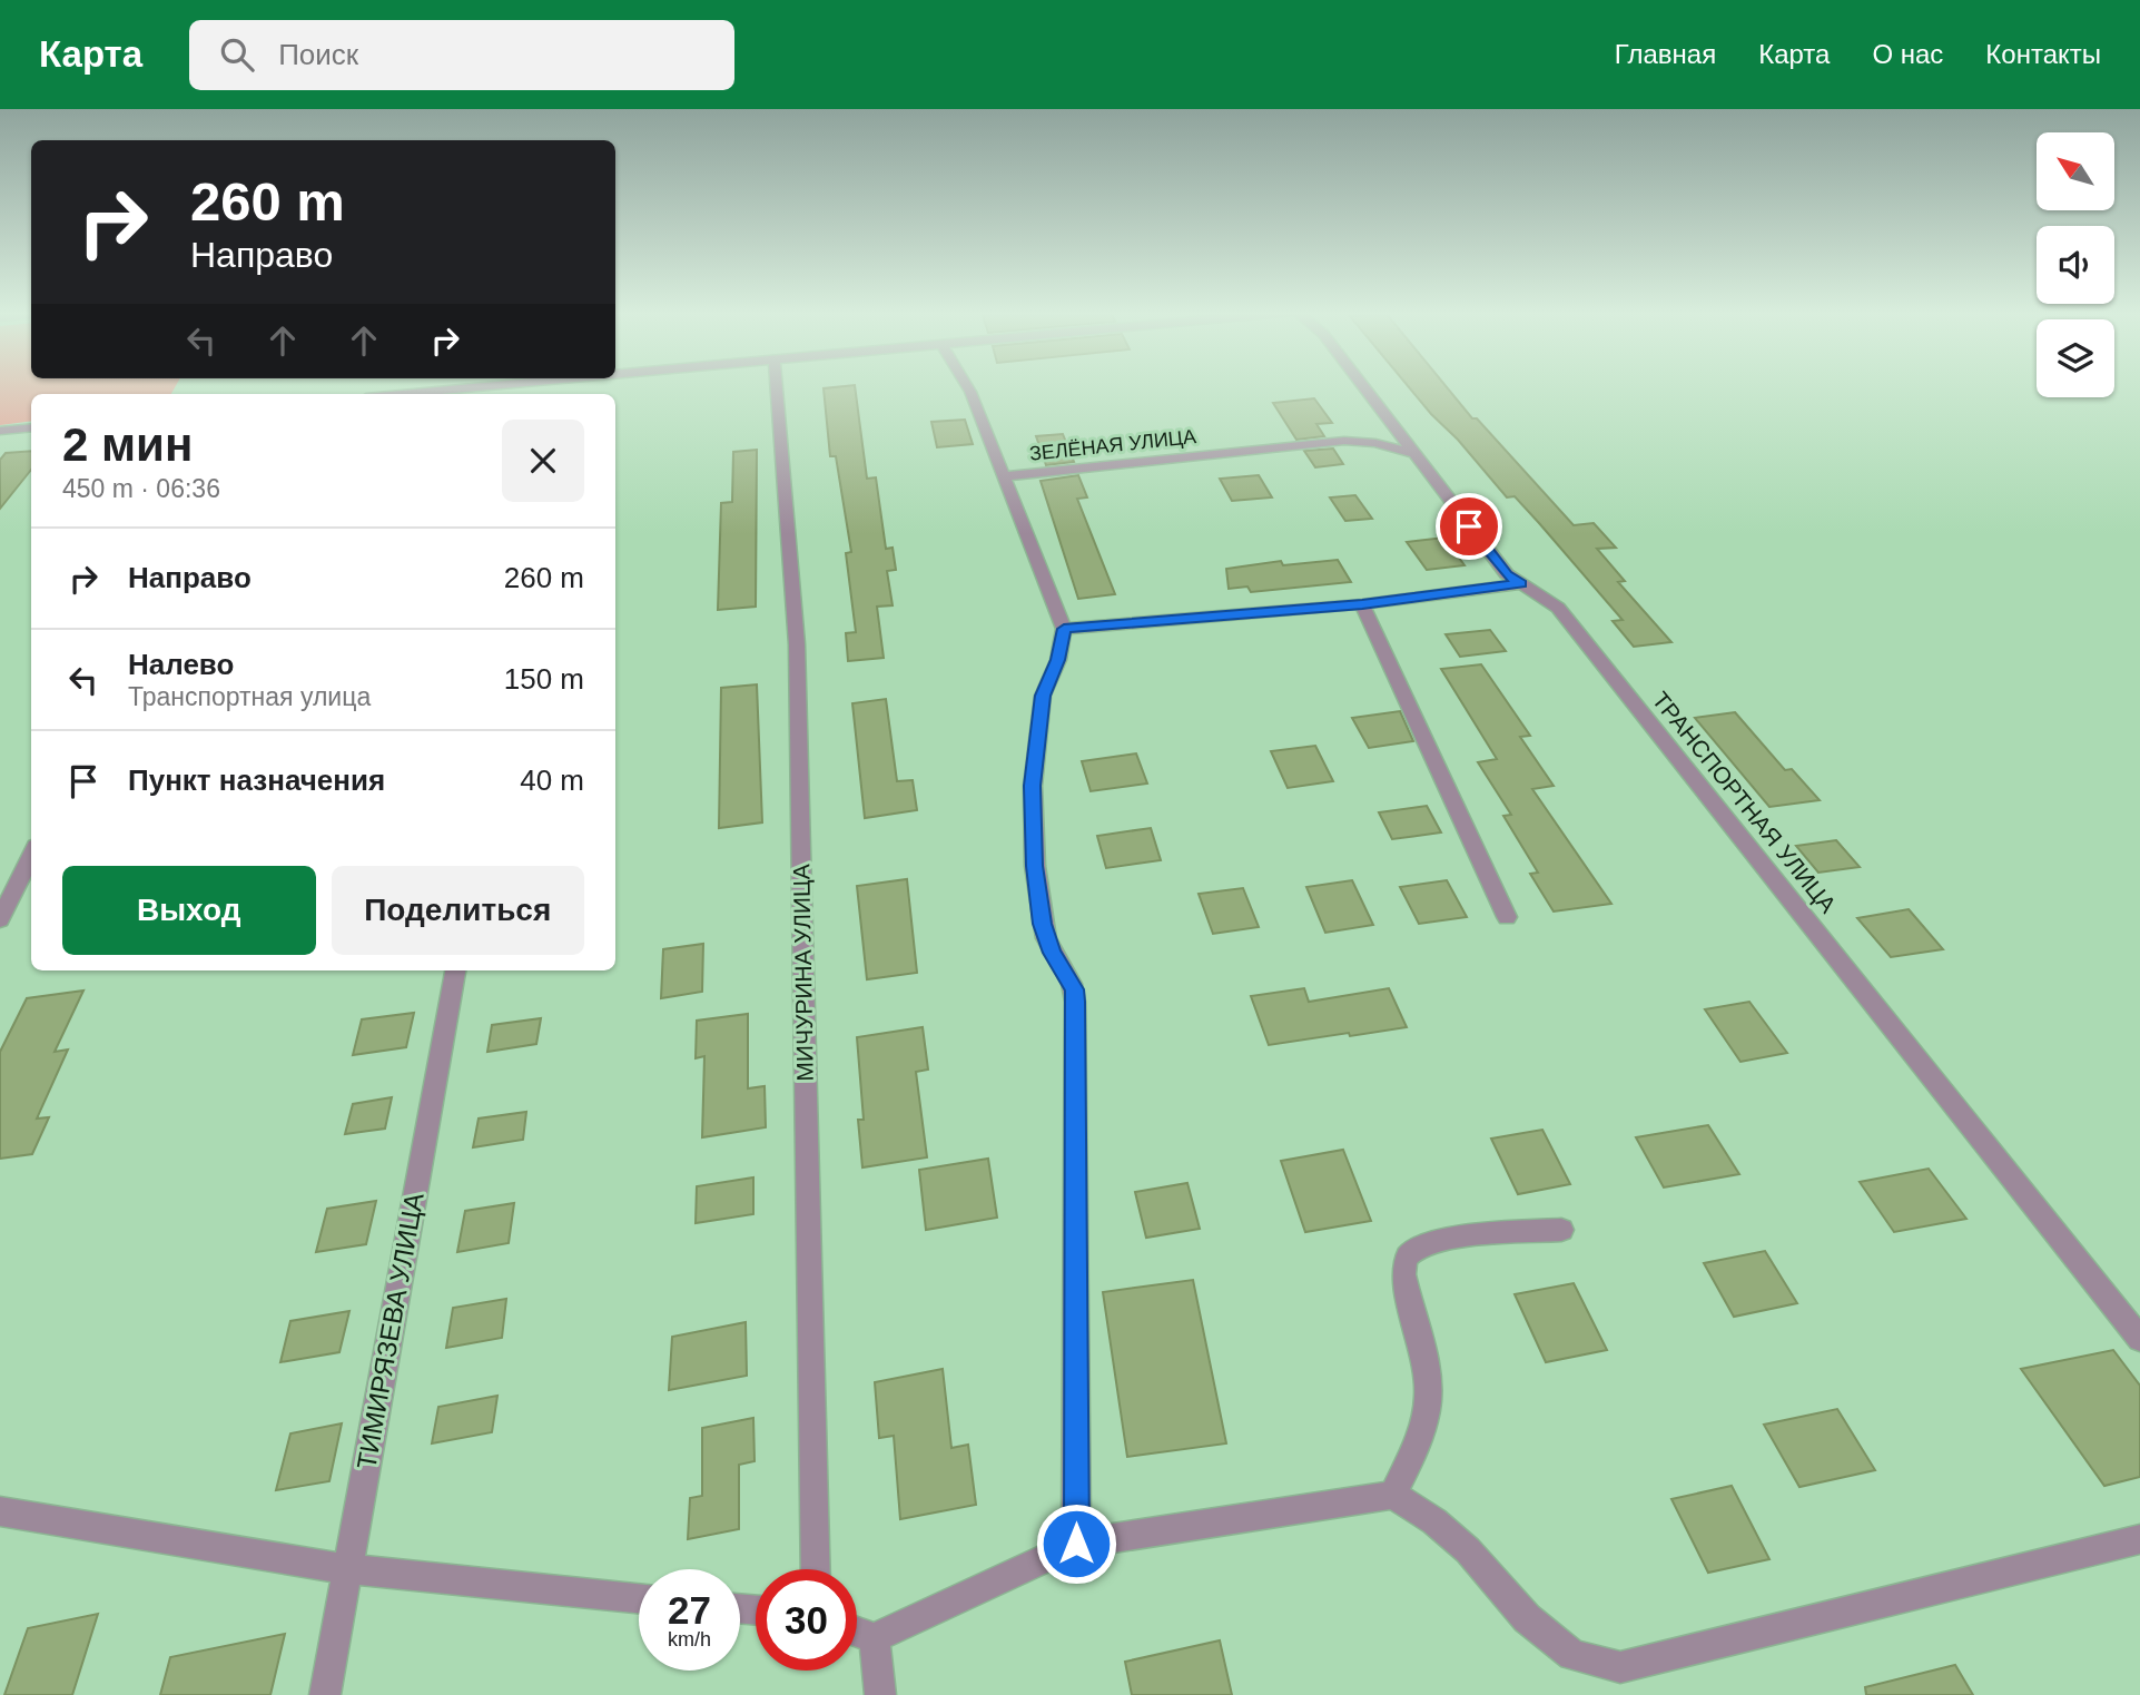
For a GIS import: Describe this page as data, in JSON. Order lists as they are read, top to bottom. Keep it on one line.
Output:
{"streets":{"street":["ЗЕЛЁНАЯ УЛИЦА","ТРАНСПОРТНАЯ УЛИЦА","МИЧУРИНА УЛИЦА","ТИМИРЯЗЕВА УЛИЦА"]},"crossings":[["ЗЕЛЁНАЯ УЛИЦА","ТРАНСПОРТНАЯ УЛИЦА"]],"north":"top left","page":{"header":"Карта","search":"Поиск","nav":["Главная","Карта","О нас","Контакты"],"turn":["260 m","Направо"],"heading":["2 мин","450 m · 06:36"],"list":[{"name":"Направо","value":"260 m"},{"name":"Налево","note":"Транспортная улица","value":"150 m"},{"name":"Пункт назначения","value":"40 m"}],"buttons":["Выход","Поделиться"],"speed":"27 km/h","limit":"30"}}
